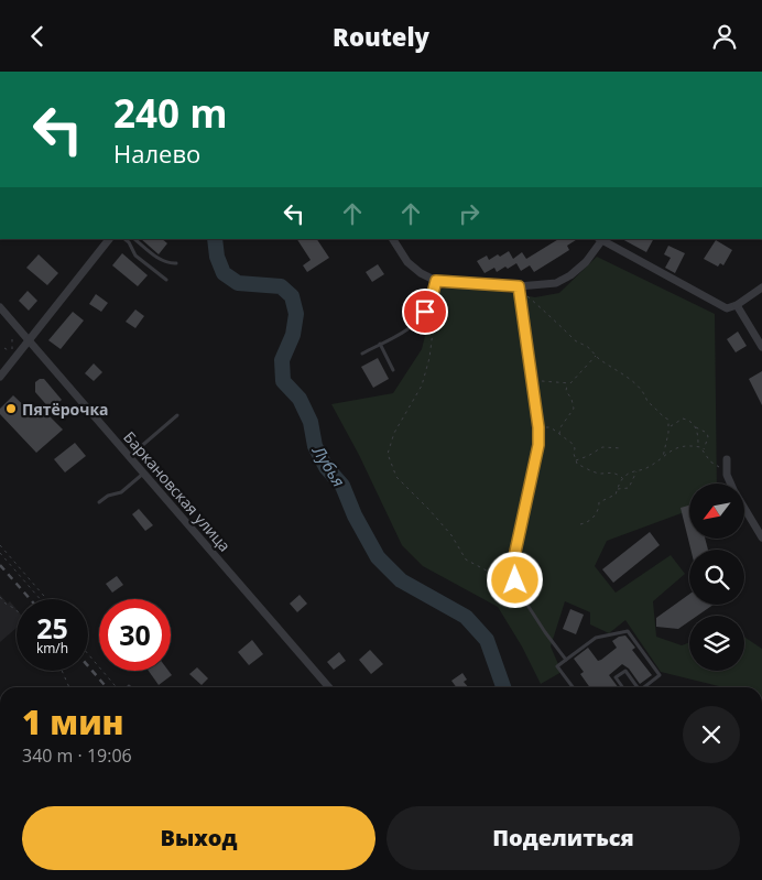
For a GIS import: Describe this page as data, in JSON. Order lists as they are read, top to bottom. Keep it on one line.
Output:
{"streets":{"street":["Баркановская улица"]},"water":["Лубья"],"places":["Пятёрочка"],"north":"bottom left","page":{"header":"Routely","turn":["240 m","Налево"],"speed":"25 km/h","limit":"30","heading":["1 мин","340 m · 19:06"],"buttons":["Выход","Поделиться"]}}
